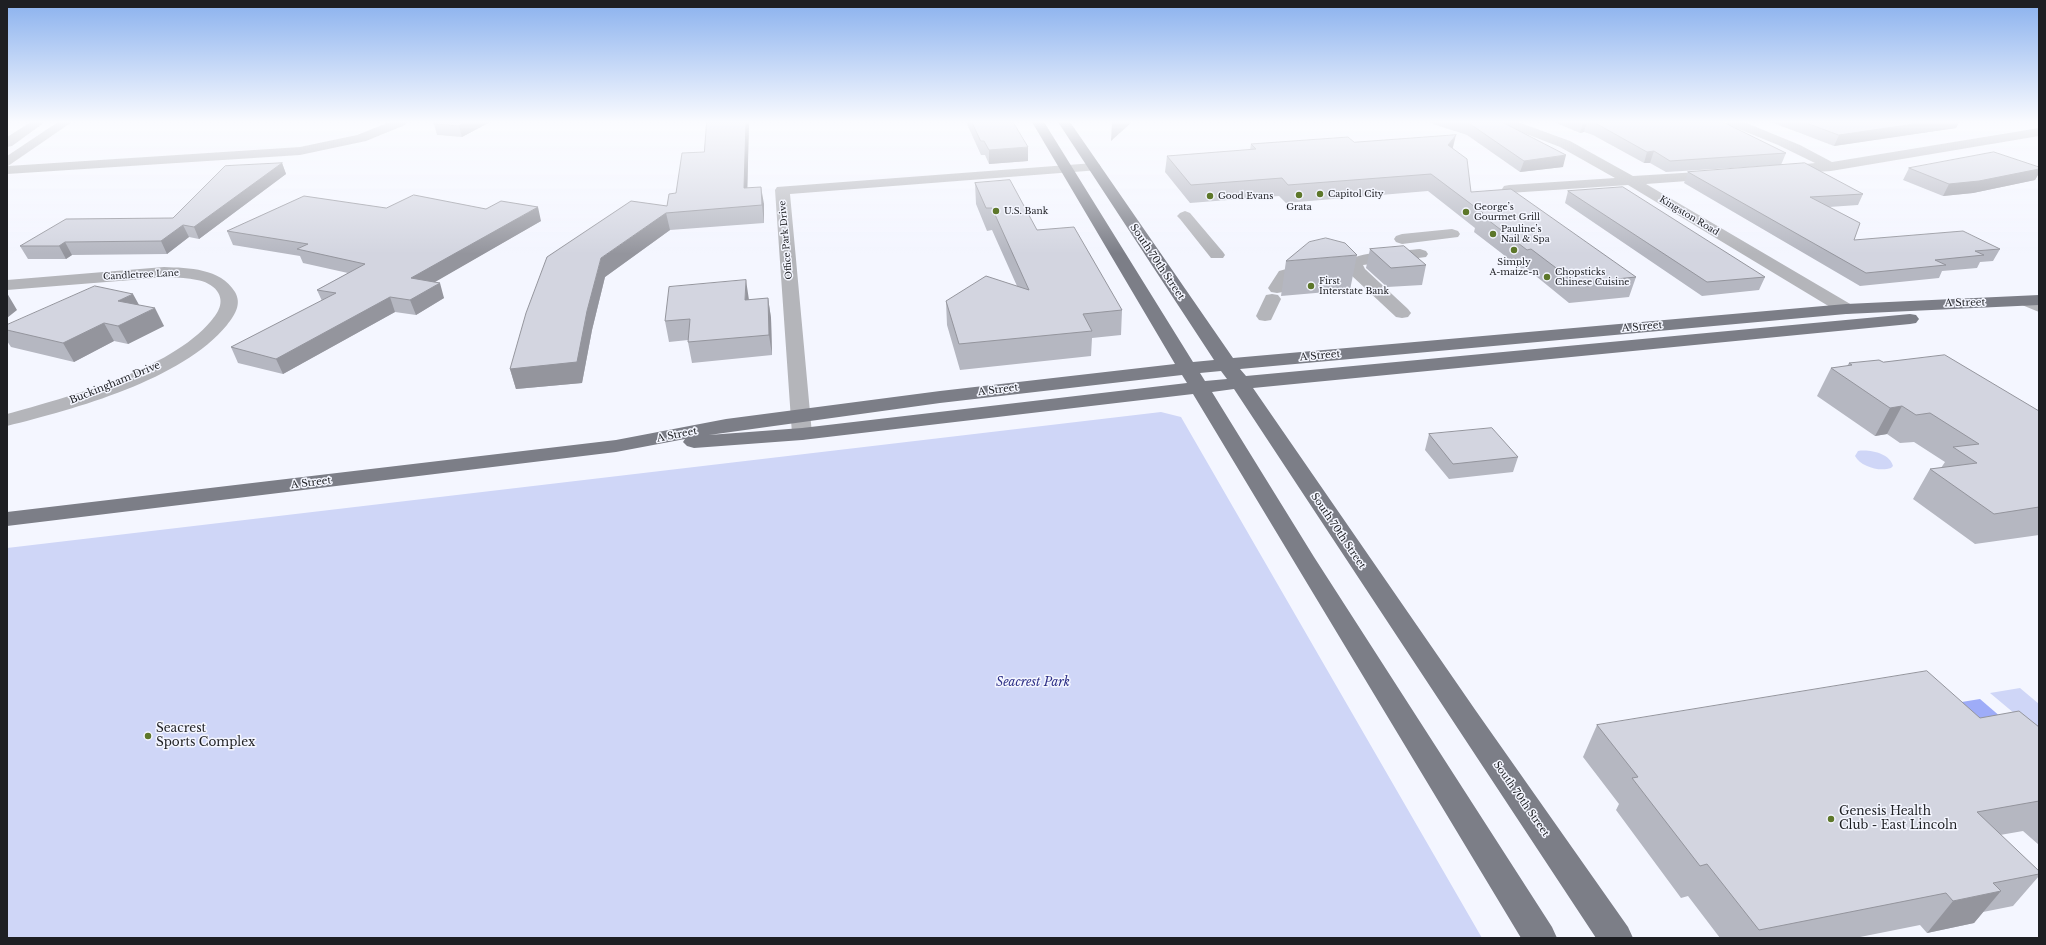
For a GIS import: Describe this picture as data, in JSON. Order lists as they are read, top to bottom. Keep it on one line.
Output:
{"streets":{"main road":["South 70th Street","A Street"],"street":["Kingston Road","Office Park Drive","Candletree Lane","Buckingham Drive"]},"crossings":[["Kingston Road","A Street"],["Office Park Drive","South 70th Street"],["Office Park Drive","A Street"],["South 70th Street","A Street"],["Candletree Lane","Buckingham Drive"]],"parks":["Seacrest Park"],"places":["Capitol City","Grata","Good Evans","U.S. Bank","George’s Gourmet Grill","Pauline’s Nail & Spa","Simply A-maize-n","Chopsticks Chinese Cuisine","First Interstate Bank","Seacrest Sports Complex","Genesis Health Club - East Lincoln"]}
